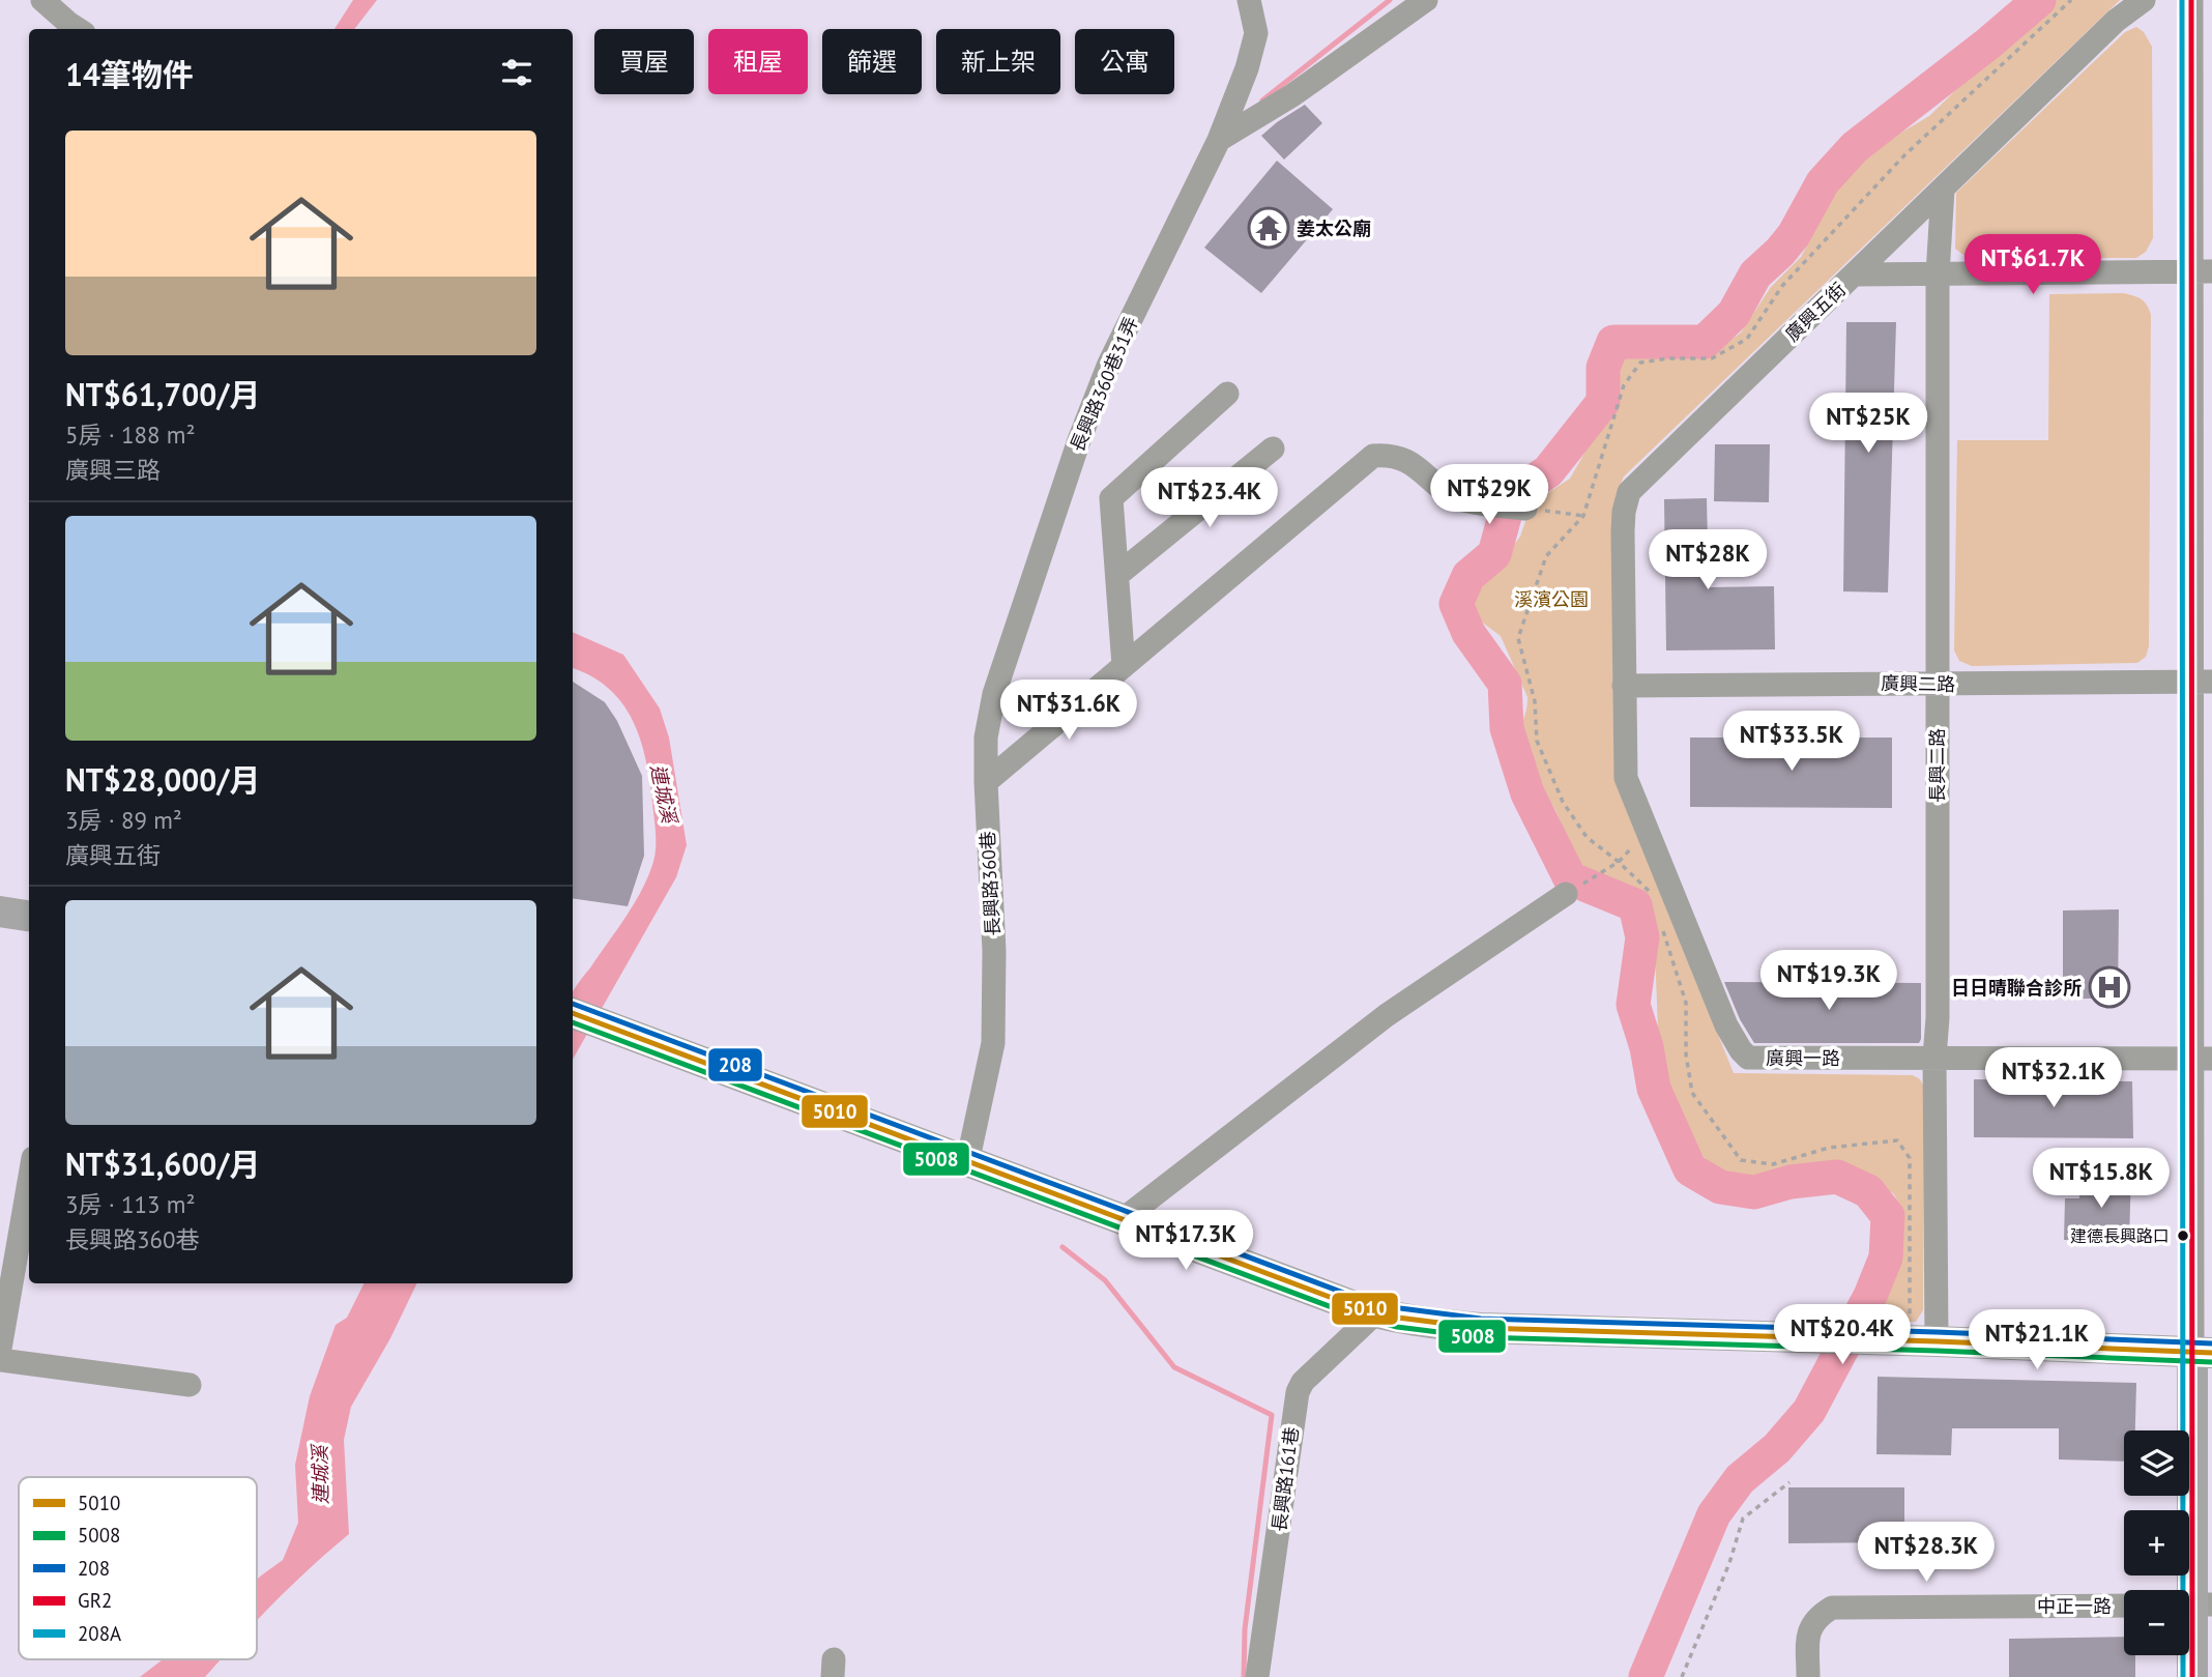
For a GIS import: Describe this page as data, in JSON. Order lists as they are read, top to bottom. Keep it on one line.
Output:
{"streets":{"street":["廣興五街","長興路360巷31弄","廣興二路","長興二路","長興路360巷","廣興一路","長興路161巷","中正一路"]},"crossings":[["廣興五街","廣興二路"],["廣興五街","長興二路"],["廣興五街","廣興一路"],["長興路360巷31弄","長興路360巷"],["廣興二路","長興二路"],["廣興二路","廣興一路"],["長興二路","廣興一路"]],"water":["連城溪"],"parks":["溪濱公園"],"places":{"temple":["姜太公廟"],"hospital":["日日晴聯合診所"],"other":["建德長興路口"]},"lines":["transit line GR2","transit line 208A","transit line 208","transit line 5010","transit line 5008"],"legend":["5010","5008","208","GR2","208A"],"page":{"chip":["買屋","租屋","篩選","新上架","公寓"],"heading":"14筆物件","list":[{"name":"NT$61,700/月","note":"5房 · 188 m² · 廣興三路"},{"name":"NT$28,000/月","note":"3房 · 89 m² · 廣興五街"},{"name":"NT$31,600/月","note":"3房 · 113 m² · 長興路360巷"}],"price":["NT$61.7K","NT$25K","NT$29K","NT$23.4K","NT$28K","NT$31.6K","NT$33.5K","NT$19.3K","NT$32.1K","NT$15.8K","NT$17.3K","NT$20.4K","NT$21.1K","NT$28.3K"],"map_buttons":["+","−"]}}
